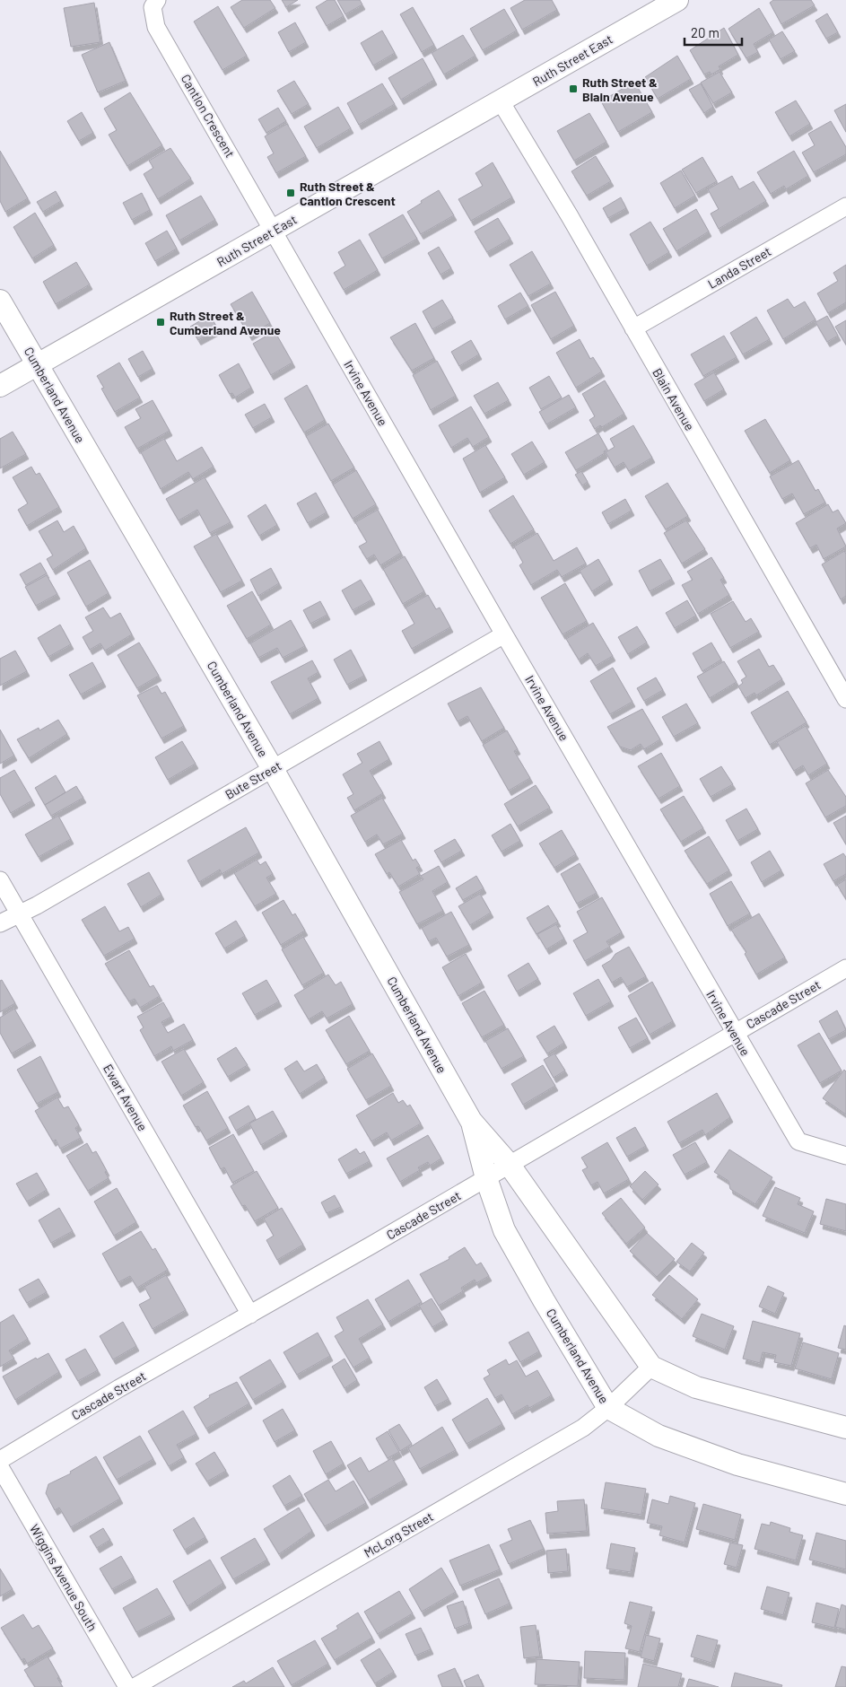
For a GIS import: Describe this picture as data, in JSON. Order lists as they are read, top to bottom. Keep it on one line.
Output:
{"streets":{"street":["Ruth Street East","Cantlon Crescent","Landa Street","Irvine Avenue","Cumberland Avenue","Blain Avenue","Bute Street","Cascade Street","Ewart Avenue","McLorg Street","Wiggins Avenue South"]},"crossings":[["Ruth Street East","Cantlon Crescent"],["Ruth Street East","Irvine Avenue"],["Ruth Street East","Cumberland Avenue"],["Ruth Street East","Blain Avenue"],["Cantlon Crescent","Irvine Avenue"],["Landa Street","Blain Avenue"],["Irvine Avenue","Bute Street"],["Irvine Avenue","Cascade Street"],["Cumberland Avenue","Bute Street"],["Cumberland Avenue","Cascade Street"],["Cumberland Avenue","McLorg Street"],["Bute Street","Ewart Avenue"],["Cascade Street","Ewart Avenue"]],"places":{"transit":["Ruth Street & Blain Avenue","Ruth Street & Cantlon Crescent","Ruth Street & Cumberland Avenue"]},"scale_bar":"20 m"}
